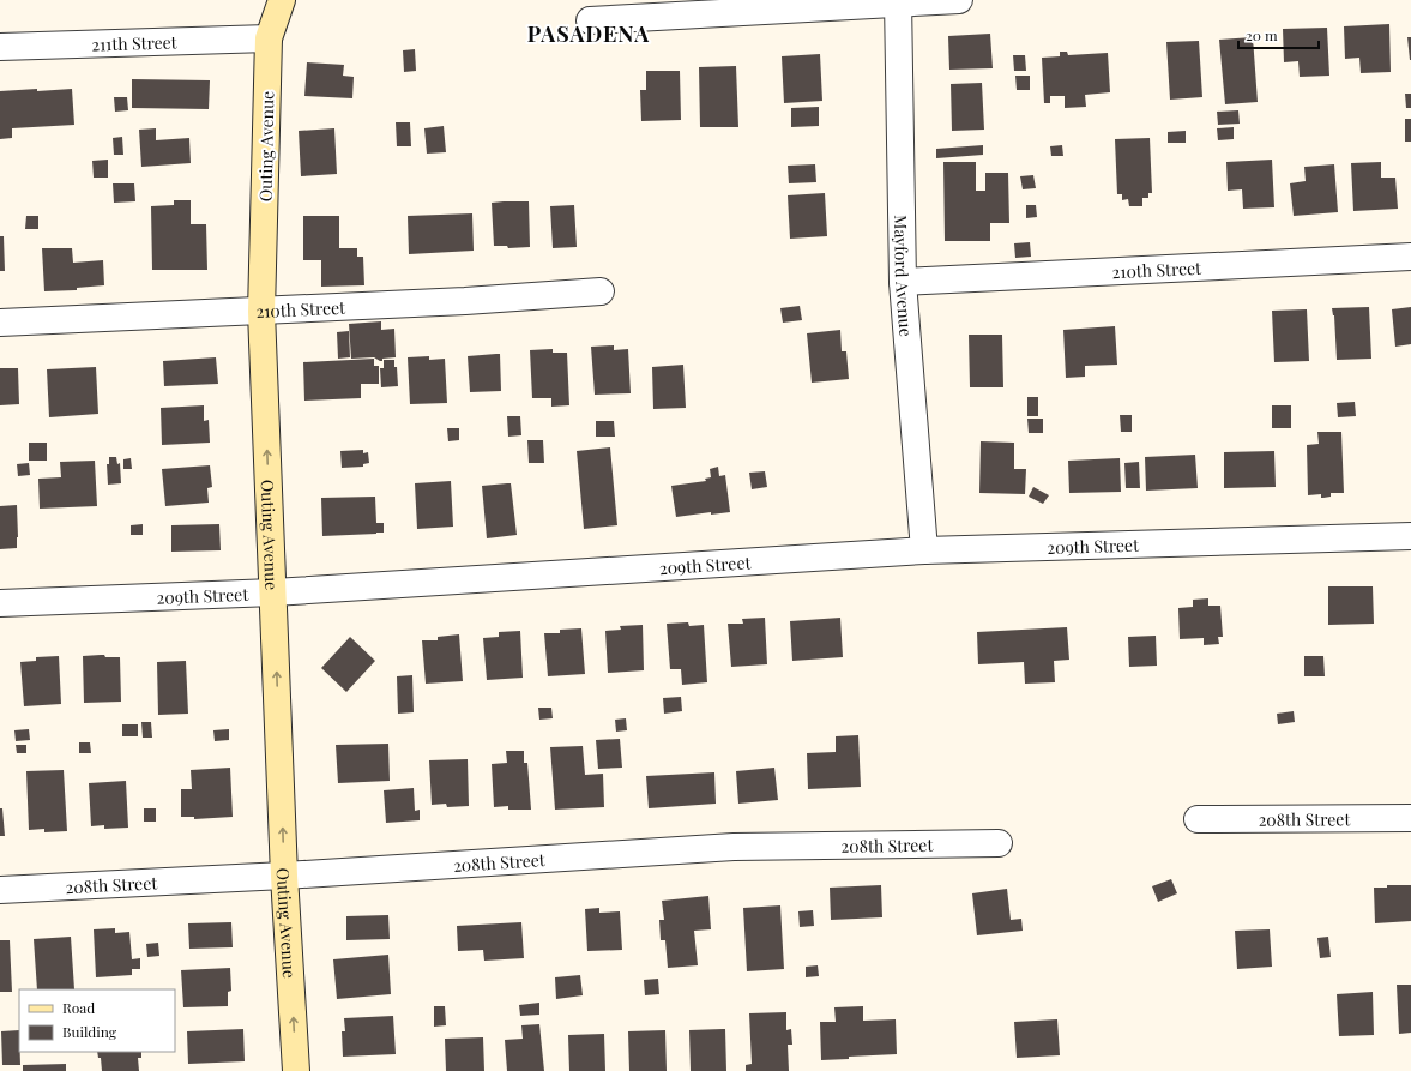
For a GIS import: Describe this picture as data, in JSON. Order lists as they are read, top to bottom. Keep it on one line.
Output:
{"streets":{"street":["211th Street","Outing Avenue","210th Street","Mayford Avenue","209th Street","208th Street"]},"crossings":[["211th Street","Outing Avenue"],["Outing Avenue","210th Street"],["Outing Avenue","209th Street"],["Outing Avenue","208th Street"],["210th Street","Mayford Avenue"],["Mayford Avenue","209th Street"]],"one_way":["Outing Avenue"],"districts":["PASADENA"],"legend":["Road","Building"],"scale_bar":"20 m"}
